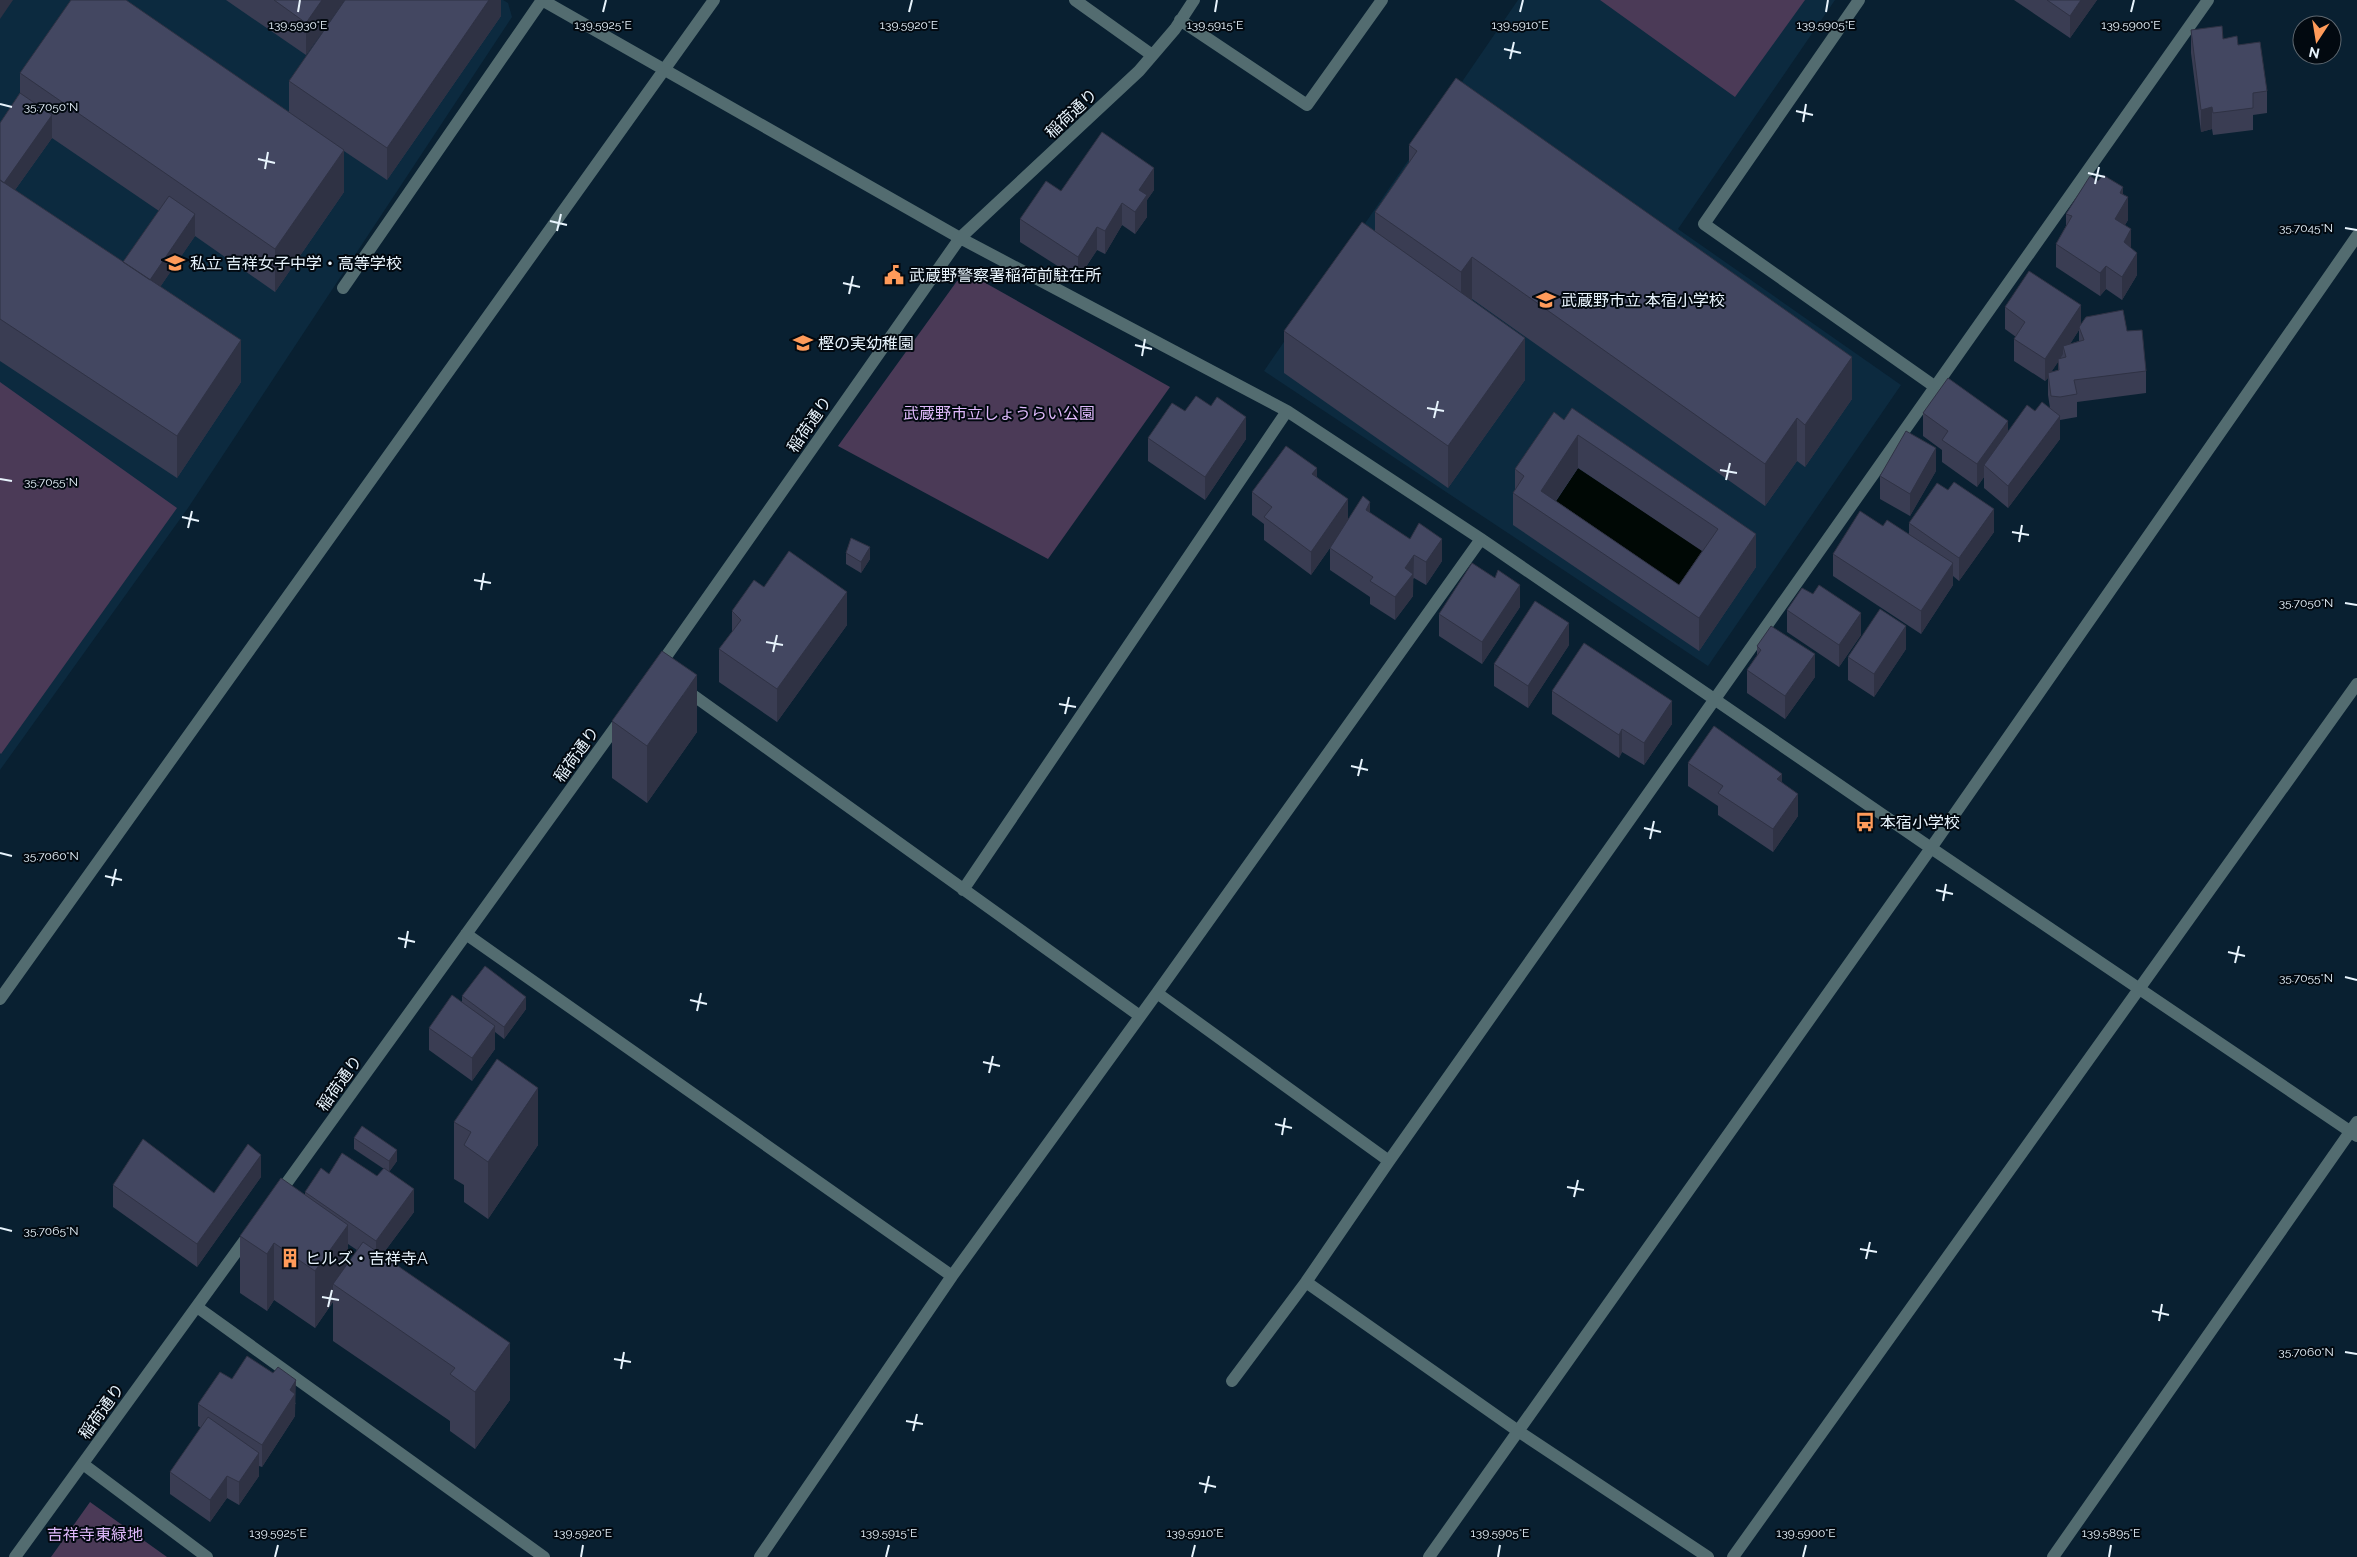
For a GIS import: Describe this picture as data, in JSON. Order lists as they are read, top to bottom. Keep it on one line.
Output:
{"streets":{"street":["稲荷通り"]},"parks":["武蔵野市立しょうらい公園","吉祥寺東緑地"],"places":{"school or university":["私立 吉祥女子中学・高等学校","武蔵野市立 本宿小学校","樫の実幼稚園"],"public building":["武蔵野警察署稲荷前駐在所"],"bus stop":["本宿小学校"],"building":["ヒルズ・吉祥寺A"]},"north":"bottom","coordinates":["139.5930°E","139.5925°E","139.5920°E","139.5915°E","139.5910°E","139.5905°E","139.5900°E","35.7050°N","35.7045°N","35.7055°N","35.7060°N","35.7065°N","139.5895°E"]}
